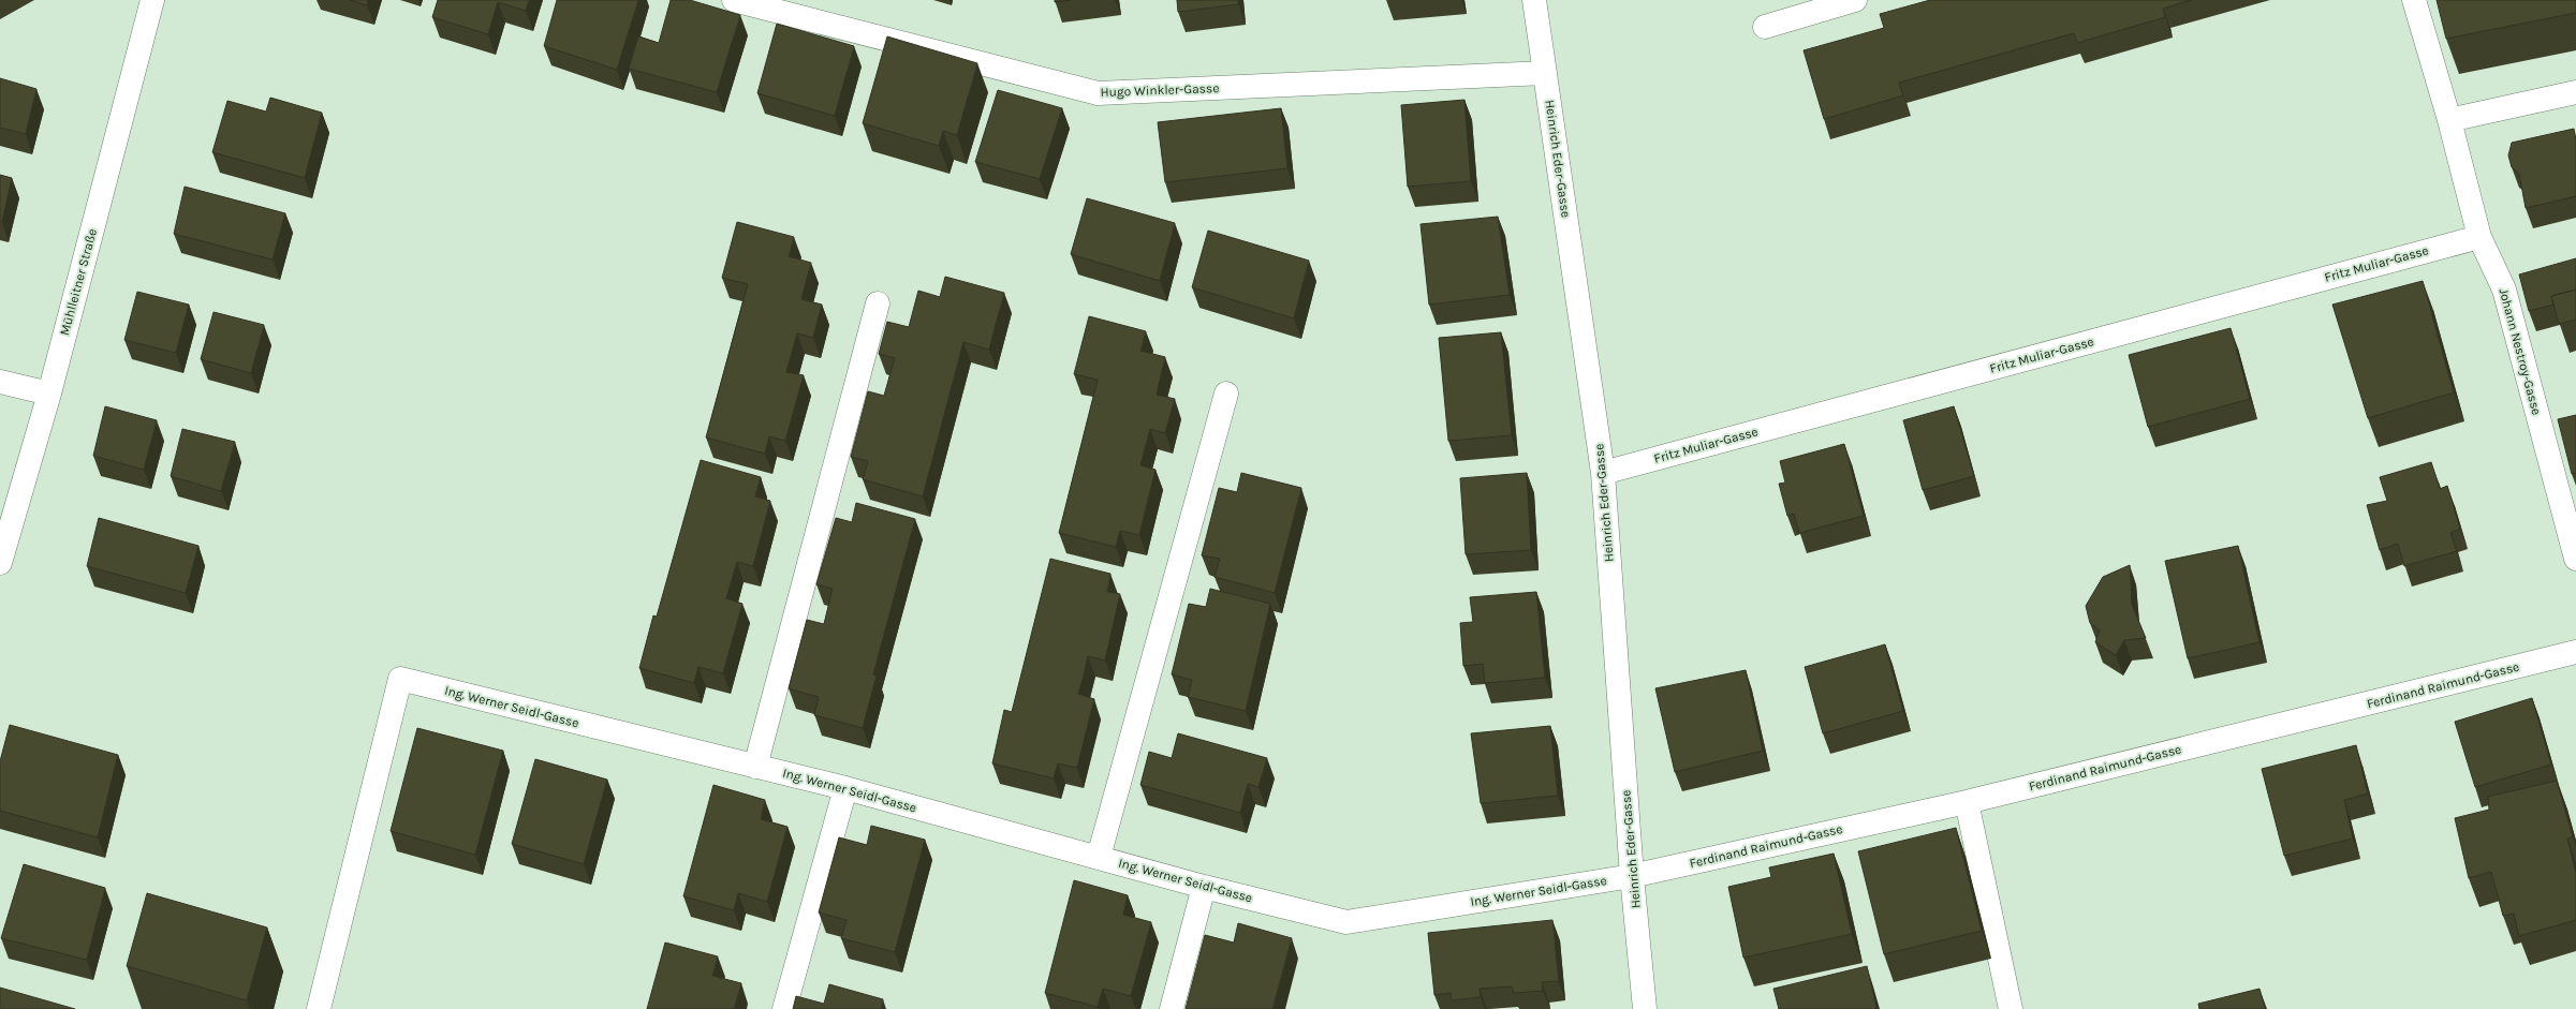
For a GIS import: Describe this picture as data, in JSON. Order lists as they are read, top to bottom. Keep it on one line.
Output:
{"streets":{"street":["Hugo Winkler-Gasse","Heinrich Eder-Gasse","Fritz Muliar-Gasse","Mühlleitner Straße","Johann Nestroy-Gasse","Ferdinand Raimund-Gasse","Ing. Werner Seidl-Gasse"]},"crossings":[["Hugo Winkler-Gasse","Heinrich Eder-Gasse"],["Heinrich Eder-Gasse","Fritz Muliar-Gasse"],["Heinrich Eder-Gasse","Ferdinand Raimund-Gasse"],["Heinrich Eder-Gasse","Ing. Werner Seidl-Gasse"],["Fritz Muliar-Gasse","Johann Nestroy-Gasse"],["Ferdinand Raimund-Gasse","Ing. Werner Seidl-Gasse"]]}
